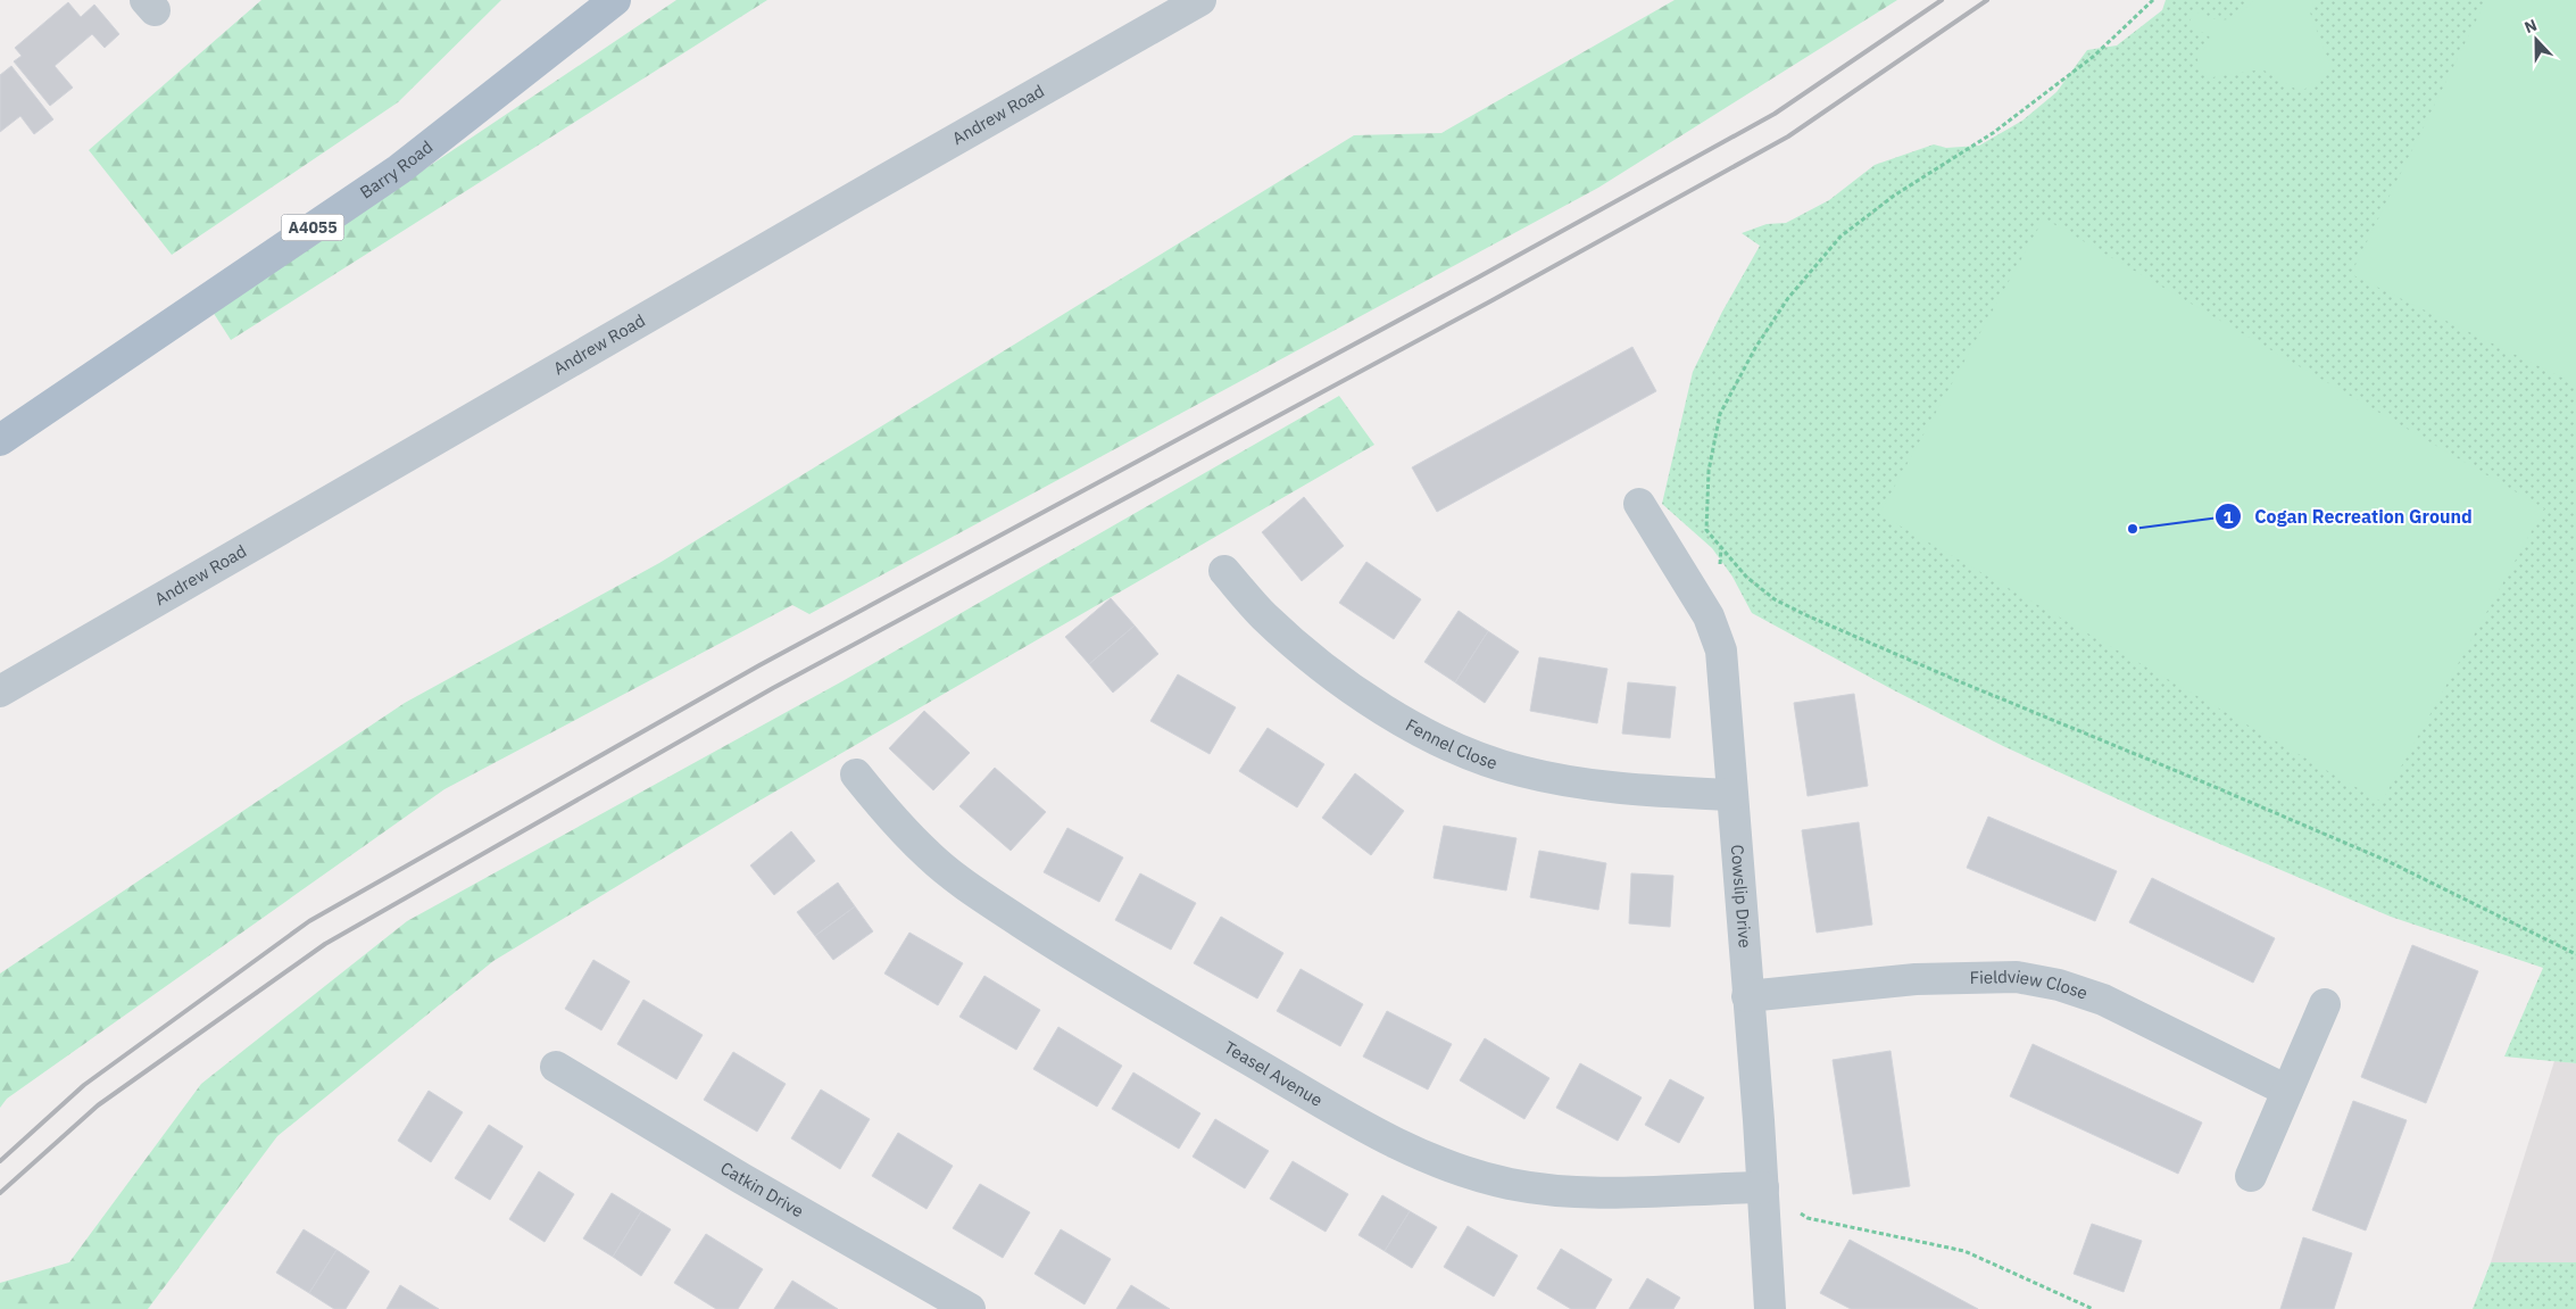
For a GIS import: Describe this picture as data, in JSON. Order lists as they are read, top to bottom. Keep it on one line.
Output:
{"streets":{"main road":["Barry Road","A4055"],"street":["Andrew Road","Fennel Close","Cowslip Drive","Fieldview Close","Teasel Avenue","Catkin Drive"]},"crossings":[["Fennel Close","Cowslip Drive"],["Cowslip Drive","Fieldview Close"],["Cowslip Drive","Teasel Avenue"]],"places":["Cogan Recreation Ground"],"north":"top"}
